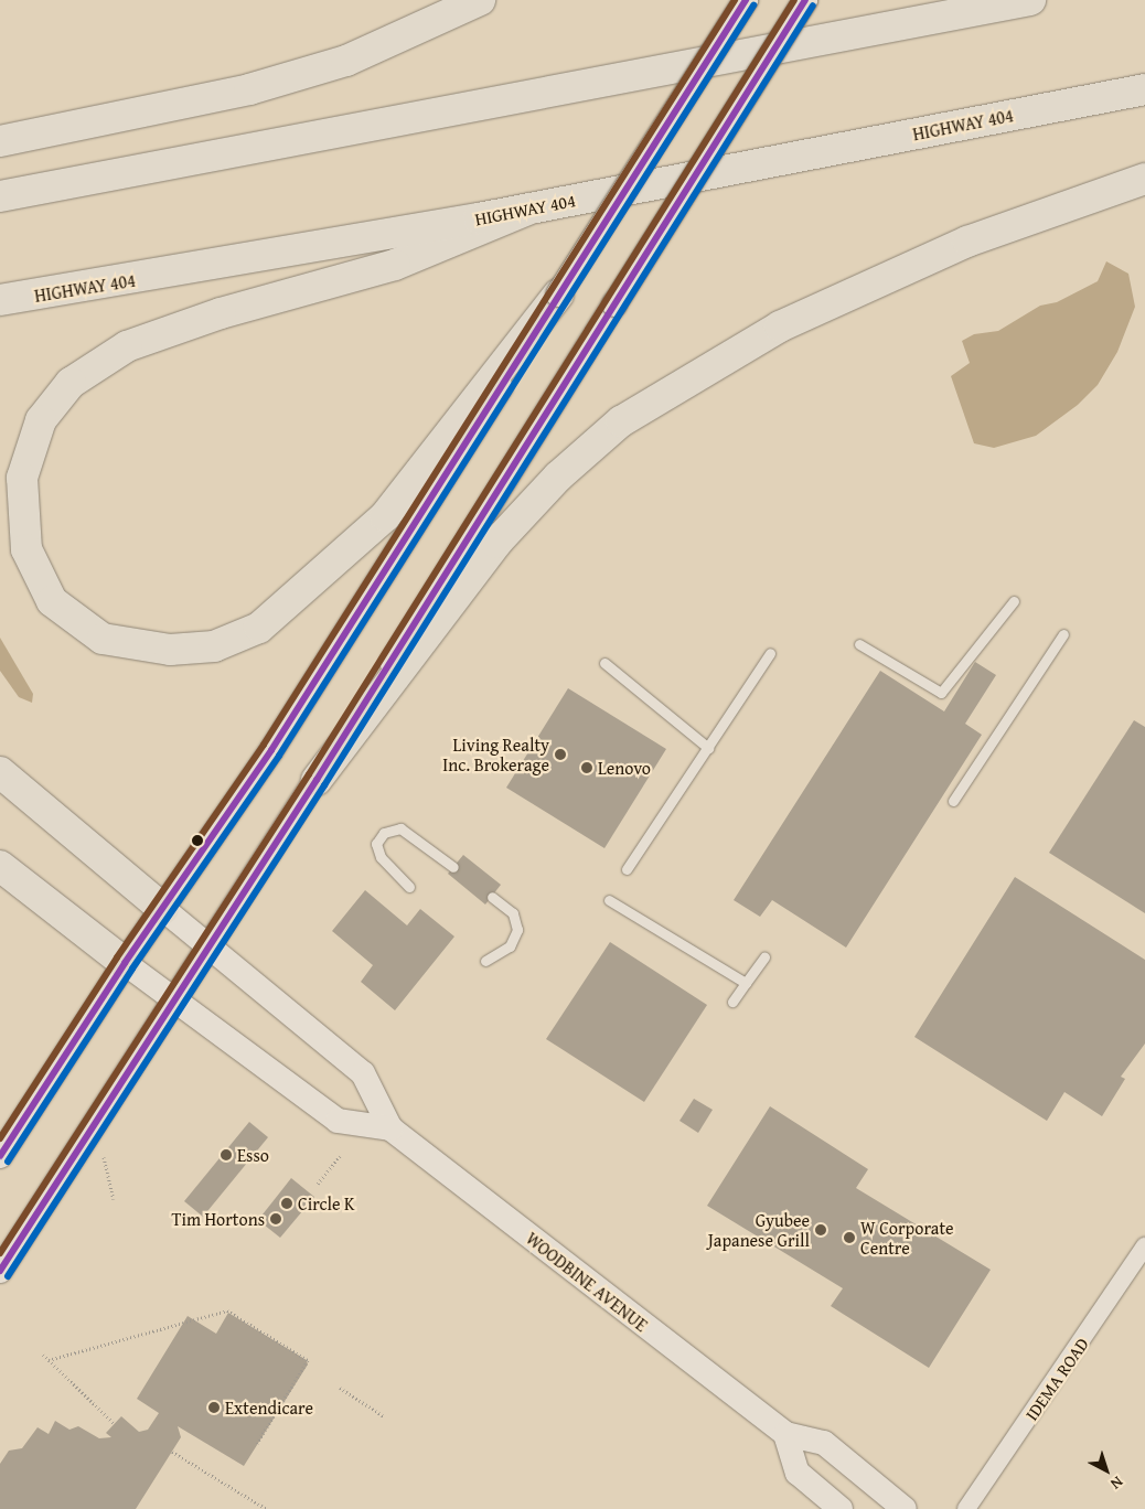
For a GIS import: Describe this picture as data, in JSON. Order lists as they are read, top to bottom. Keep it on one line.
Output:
{"streets":{"highway":["HIGHWAY 404"],"main road":["WOODBINE AVENUE"],"street":["IDEMA ROAD"]},"places":["Living Realty Inc. Brokerage","Lenovo","Esso","Circle K","Tim Hortons","Gyubee Japanese Grill","W Corporate Centre","Extendicare"],"north":"bottom right"}
